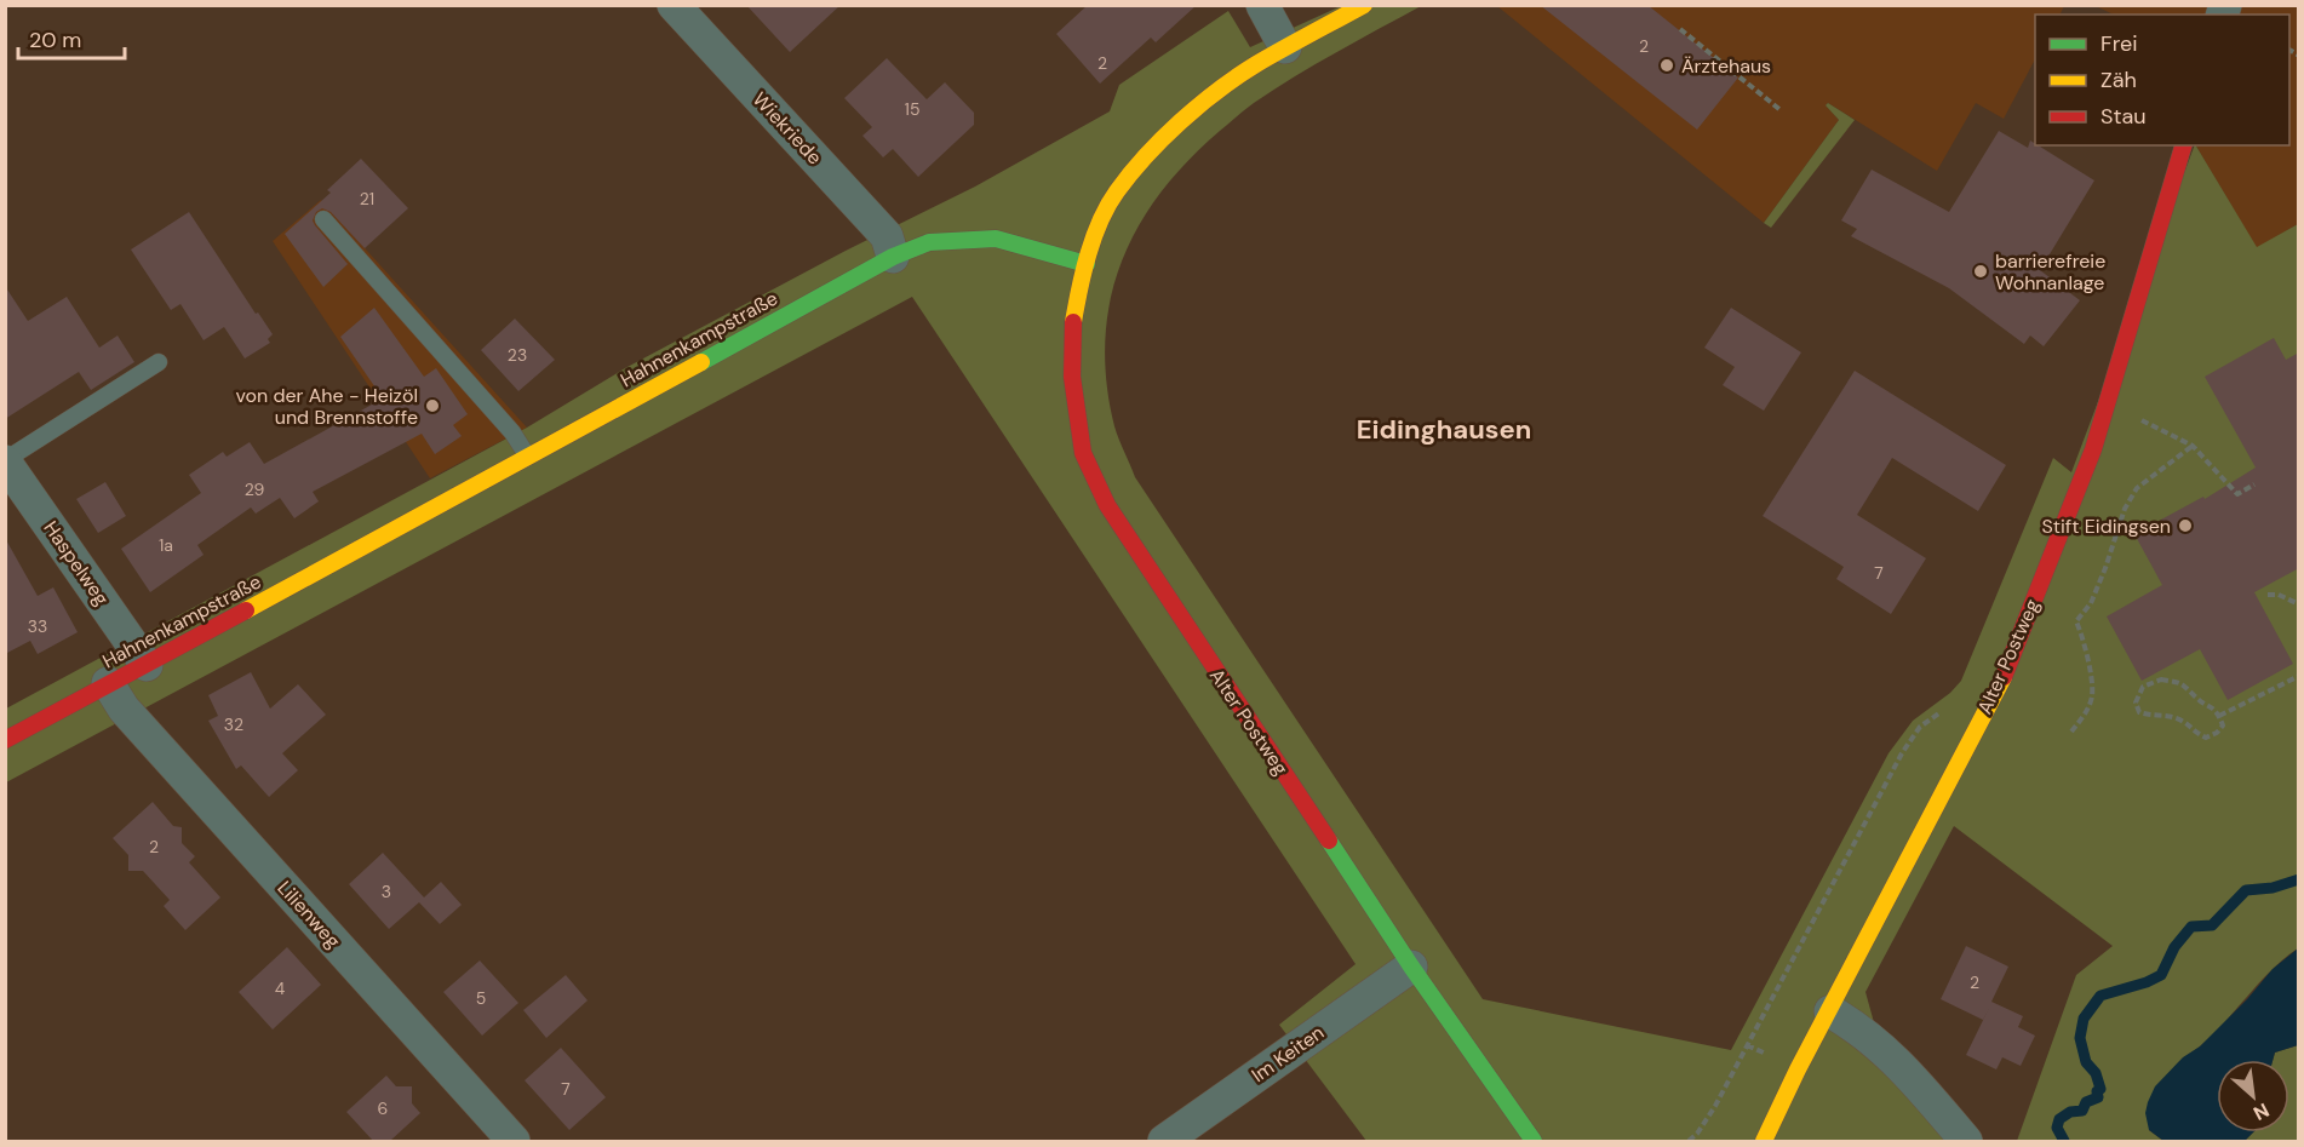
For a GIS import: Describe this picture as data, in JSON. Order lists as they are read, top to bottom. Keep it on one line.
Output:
{"streets":{"street":["Wiekriede","Hahnenkampstraße","Haspelweg","Alter Postweg","Lilienweg","Im Keiten"]},"crossings":[["Wiekriede","Hahnenkampstraße"],["Hahnenkampstraße","Haspelweg"],["Hahnenkampstraße","Alter Postweg"],["Hahnenkampstraße","Lilienweg"],["Alter Postweg","Im Keiten"]],"districts":["Eidinghausen"],"places":["Ärztehaus","barrierefreie Wohnanlage","von der Ahe - Heizöl und Brennstoffe","Stift Eidingsen"],"house_numbers":["2","2","15","21","23","29","1a","7","33","32","2","3","2","4","5","7","6"],"legend":["Frei","Zäh","Stau"],"scale_bar":"20 m","north":"bottom right"}
